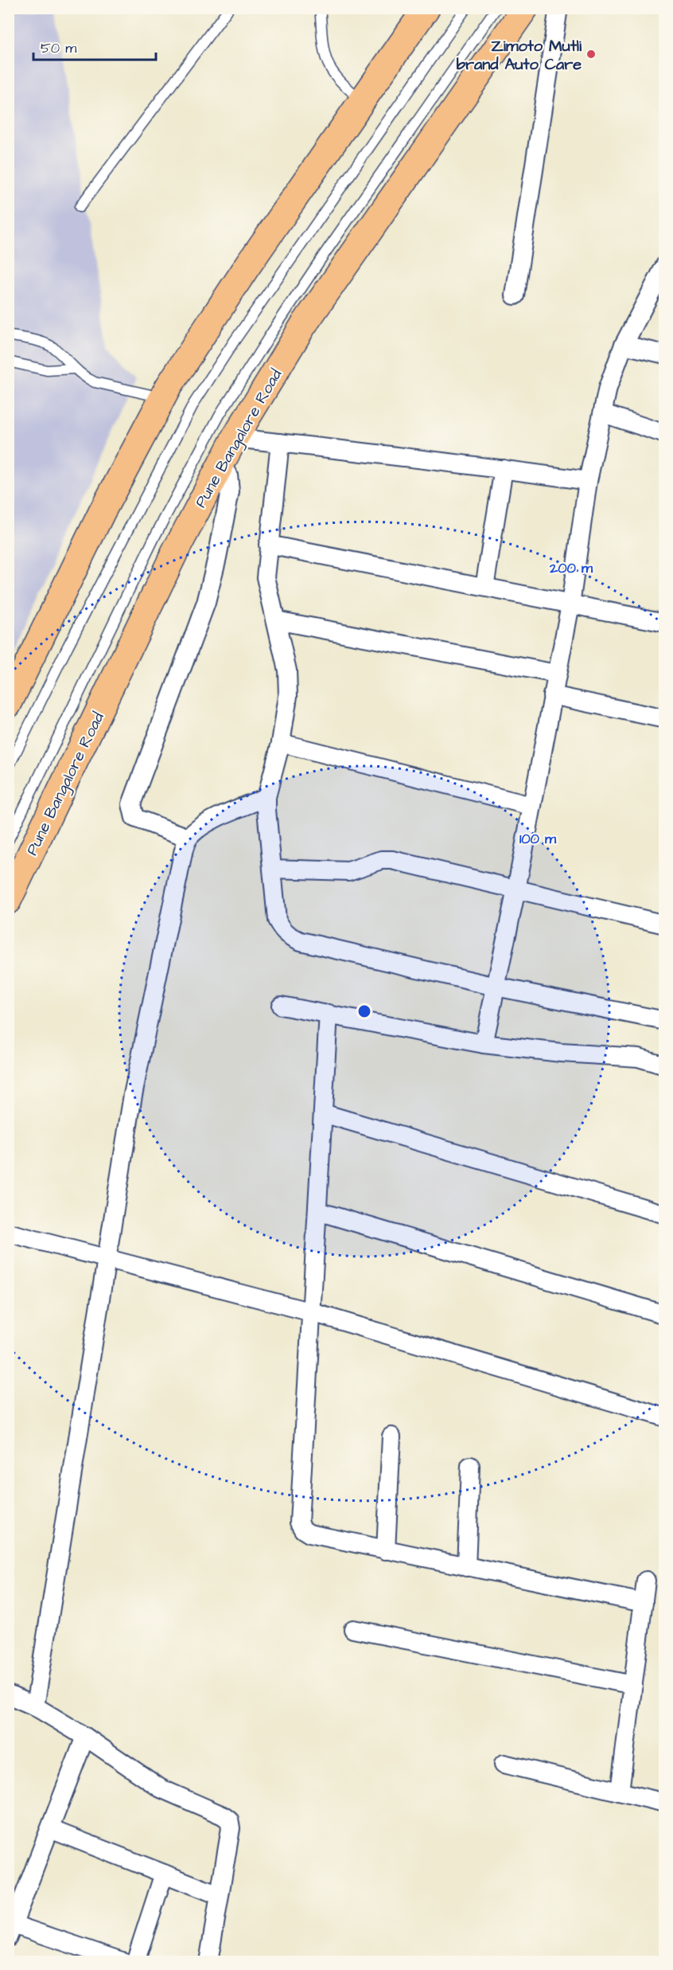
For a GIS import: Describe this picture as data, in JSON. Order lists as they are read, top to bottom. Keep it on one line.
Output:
{"streets":{"main road":["Pune Bangalore Road"]},"places":["Zimoto Mutli brand Auto Care"],"scale_bar":"50 m","rings":["200 m","100 m"]}
